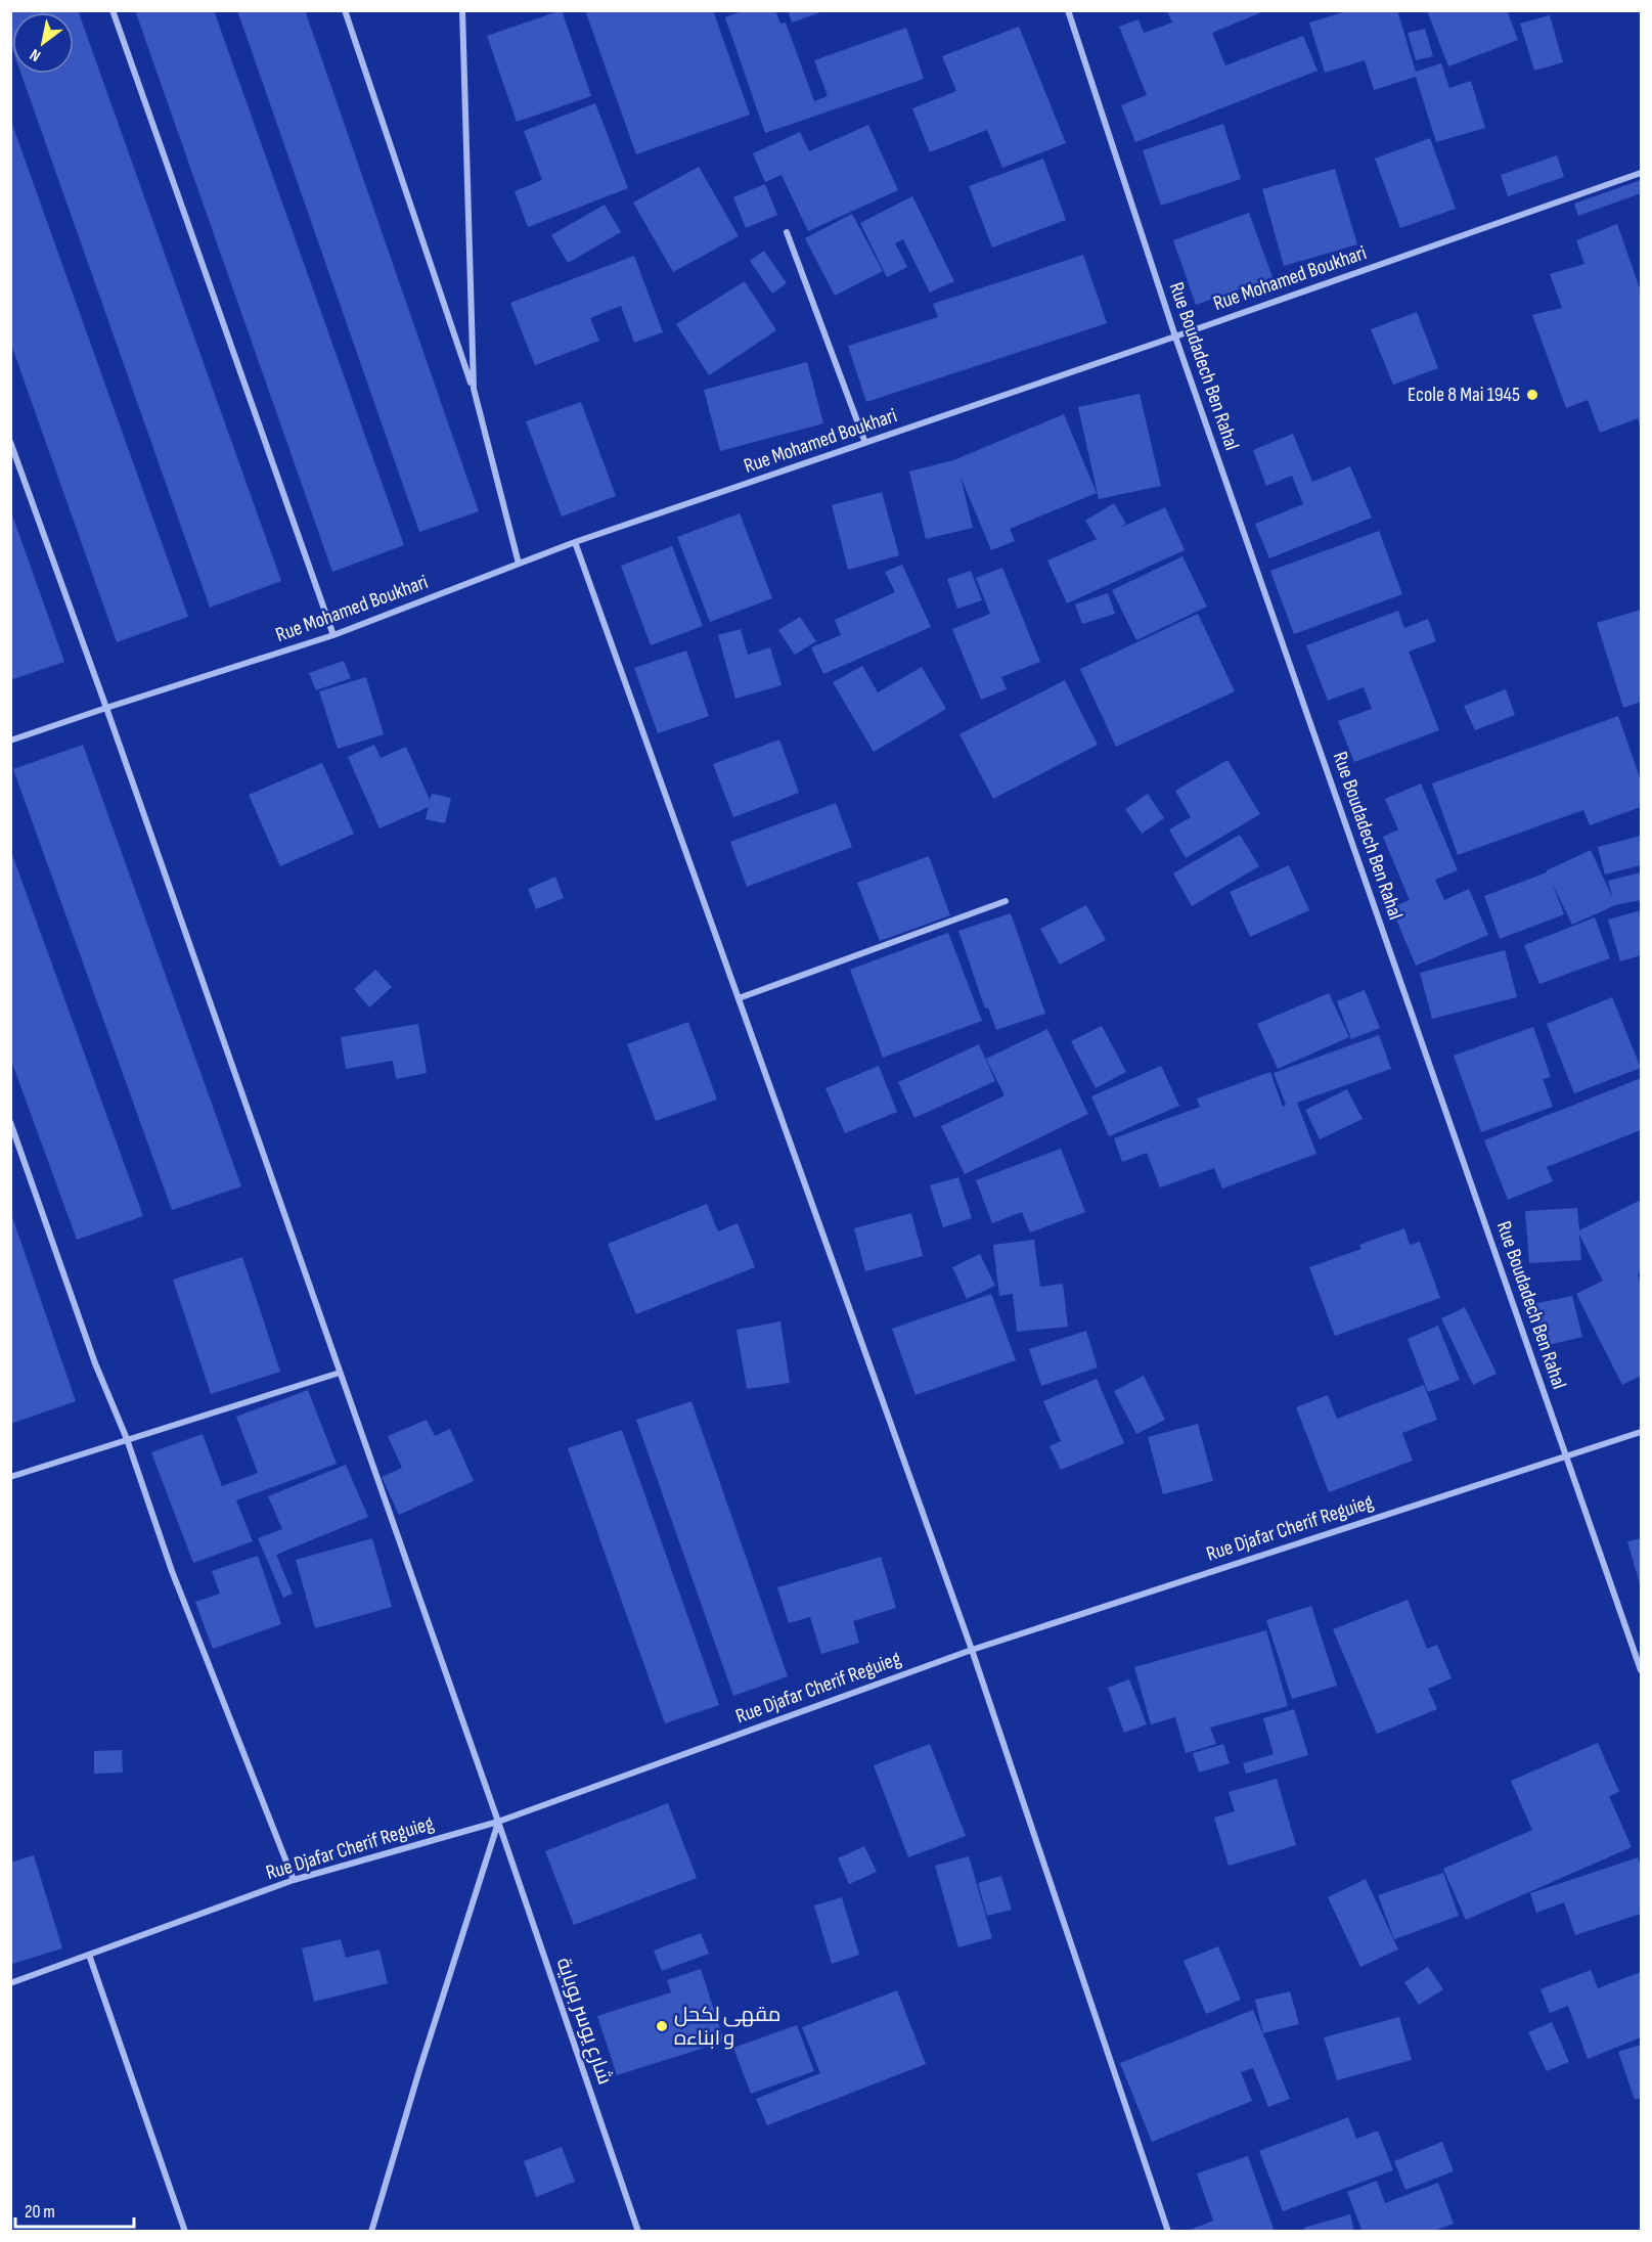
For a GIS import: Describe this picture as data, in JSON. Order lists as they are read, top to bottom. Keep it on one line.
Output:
{"streets":{"street":["Rue Mohamed Boukhari","Rue Boudadech Ben Rahal","Rue Djafar Cherif Reguieg","شارع يوسر بوباية"]},"crossings":[["Rue Mohamed Boukhari","Rue Boudadech Ben Rahal"],["Rue Mohamed Boukhari","شارع يوسر بوباية"],["Rue Boudadech Ben Rahal","Rue Djafar Cherif Reguieg"],["Rue Djafar Cherif Reguieg","شارع يوسر بوباية"]],"places":["Ecole 8 Mai 1945","مقهى لكحل و ابناءه"],"scale_bar":"20 m","north":"bottom left"}
